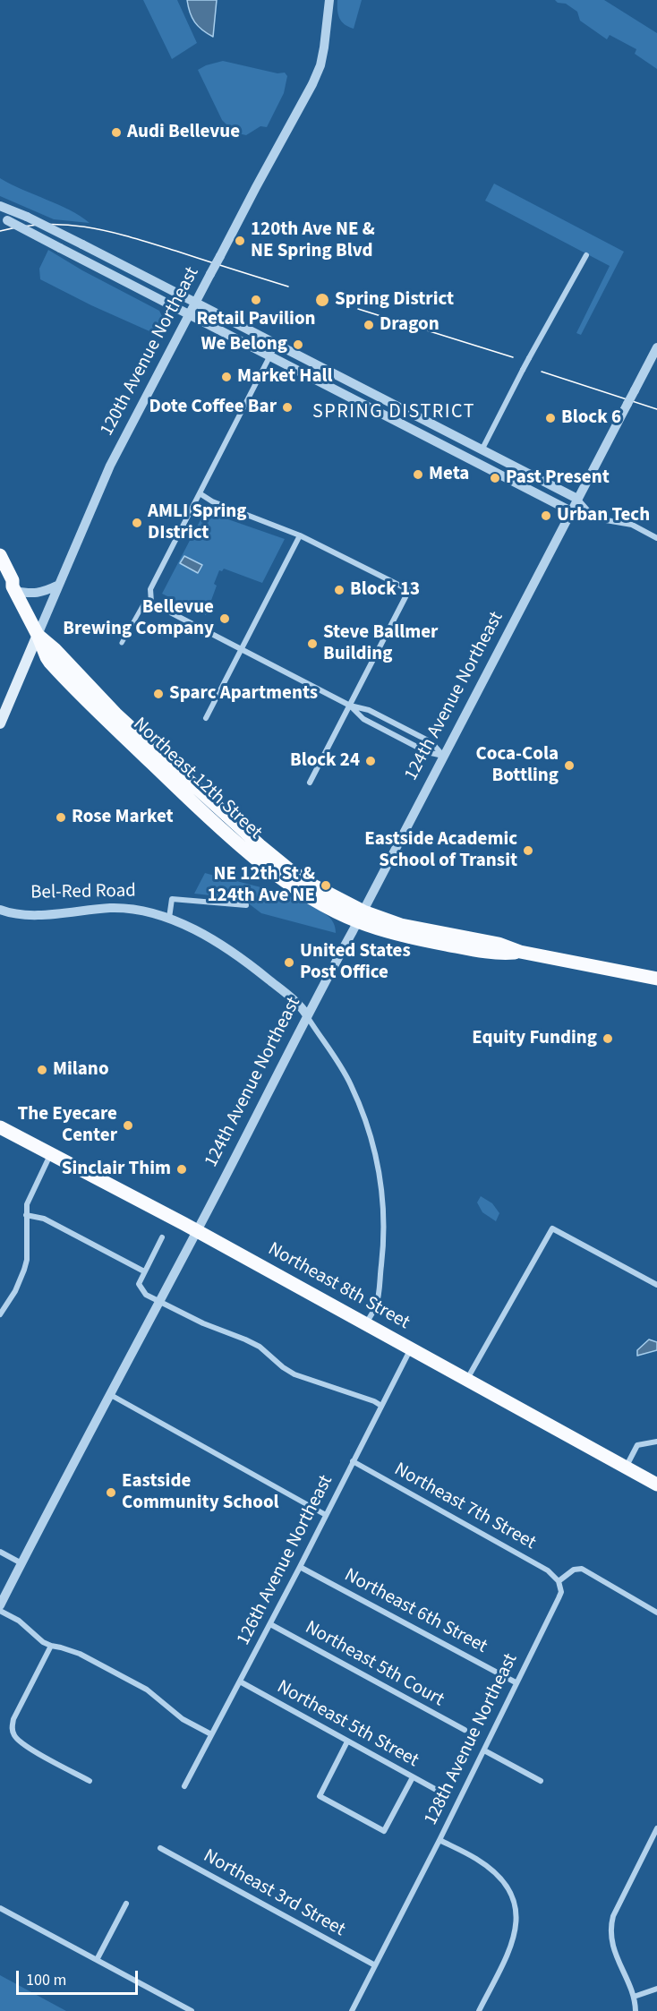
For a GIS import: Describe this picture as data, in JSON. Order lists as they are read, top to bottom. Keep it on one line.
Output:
{"streets":{"main road":["120th Avenue Northeast","Northeast 12th Street","Northeast 8th Street"],"street":["124th Avenue Northeast","Bel-Red Road","Northeast 7th Street","126th Avenue Northeast","Northeast 6th Street","Northeast 5th Court","Northeast 5th Street","128th Avenue Northeast","Northeast 3rd Street"]},"crossings":[["120th Avenue Northeast","Northeast 12th Street"],["124th Avenue Northeast","Northeast 12th Street"],["124th Avenue Northeast","Bel-Red Road"],["124th Avenue Northeast","Northeast 8th Street"],["Northeast 8th Street","126th Avenue Northeast"],["Northeast 7th Street","126th Avenue Northeast"],["Northeast 7th Street","128th Avenue Northeast"],["126th Avenue Northeast","Northeast 6th Street"],["126th Avenue Northeast","Northeast 5th Court"],["126th Avenue Northeast","Northeast 5th Street"],["Northeast 6th Street","128th Avenue Northeast"],["128th Avenue Northeast","Northeast 3rd Street"]],"districts":["SPRING DISTRICT"],"places":["Audi Bellevue","120th Ave NE & NE Spring Blvd","Retail Pavilion","Spring District","Dragon","We Belong","Market Hall","Dote Coffee Bar","Block 6","Meta","Past Present","Urban Tech","AMLI Spring DIstrict","Block 13","Bellevue Brewing Company","Steve Ballmer Building","Sparc Apartments","Block 24","Coca-Cola Bottling","Rose Market","Eastside Academic School of Transit","NE 12th St & 124th Ave NE","United States Post Office","Equity Funding","Milano","The Eyecare Center","Sinclair Thim","Eastside Community School"],"scale_bar":"100 m"}
